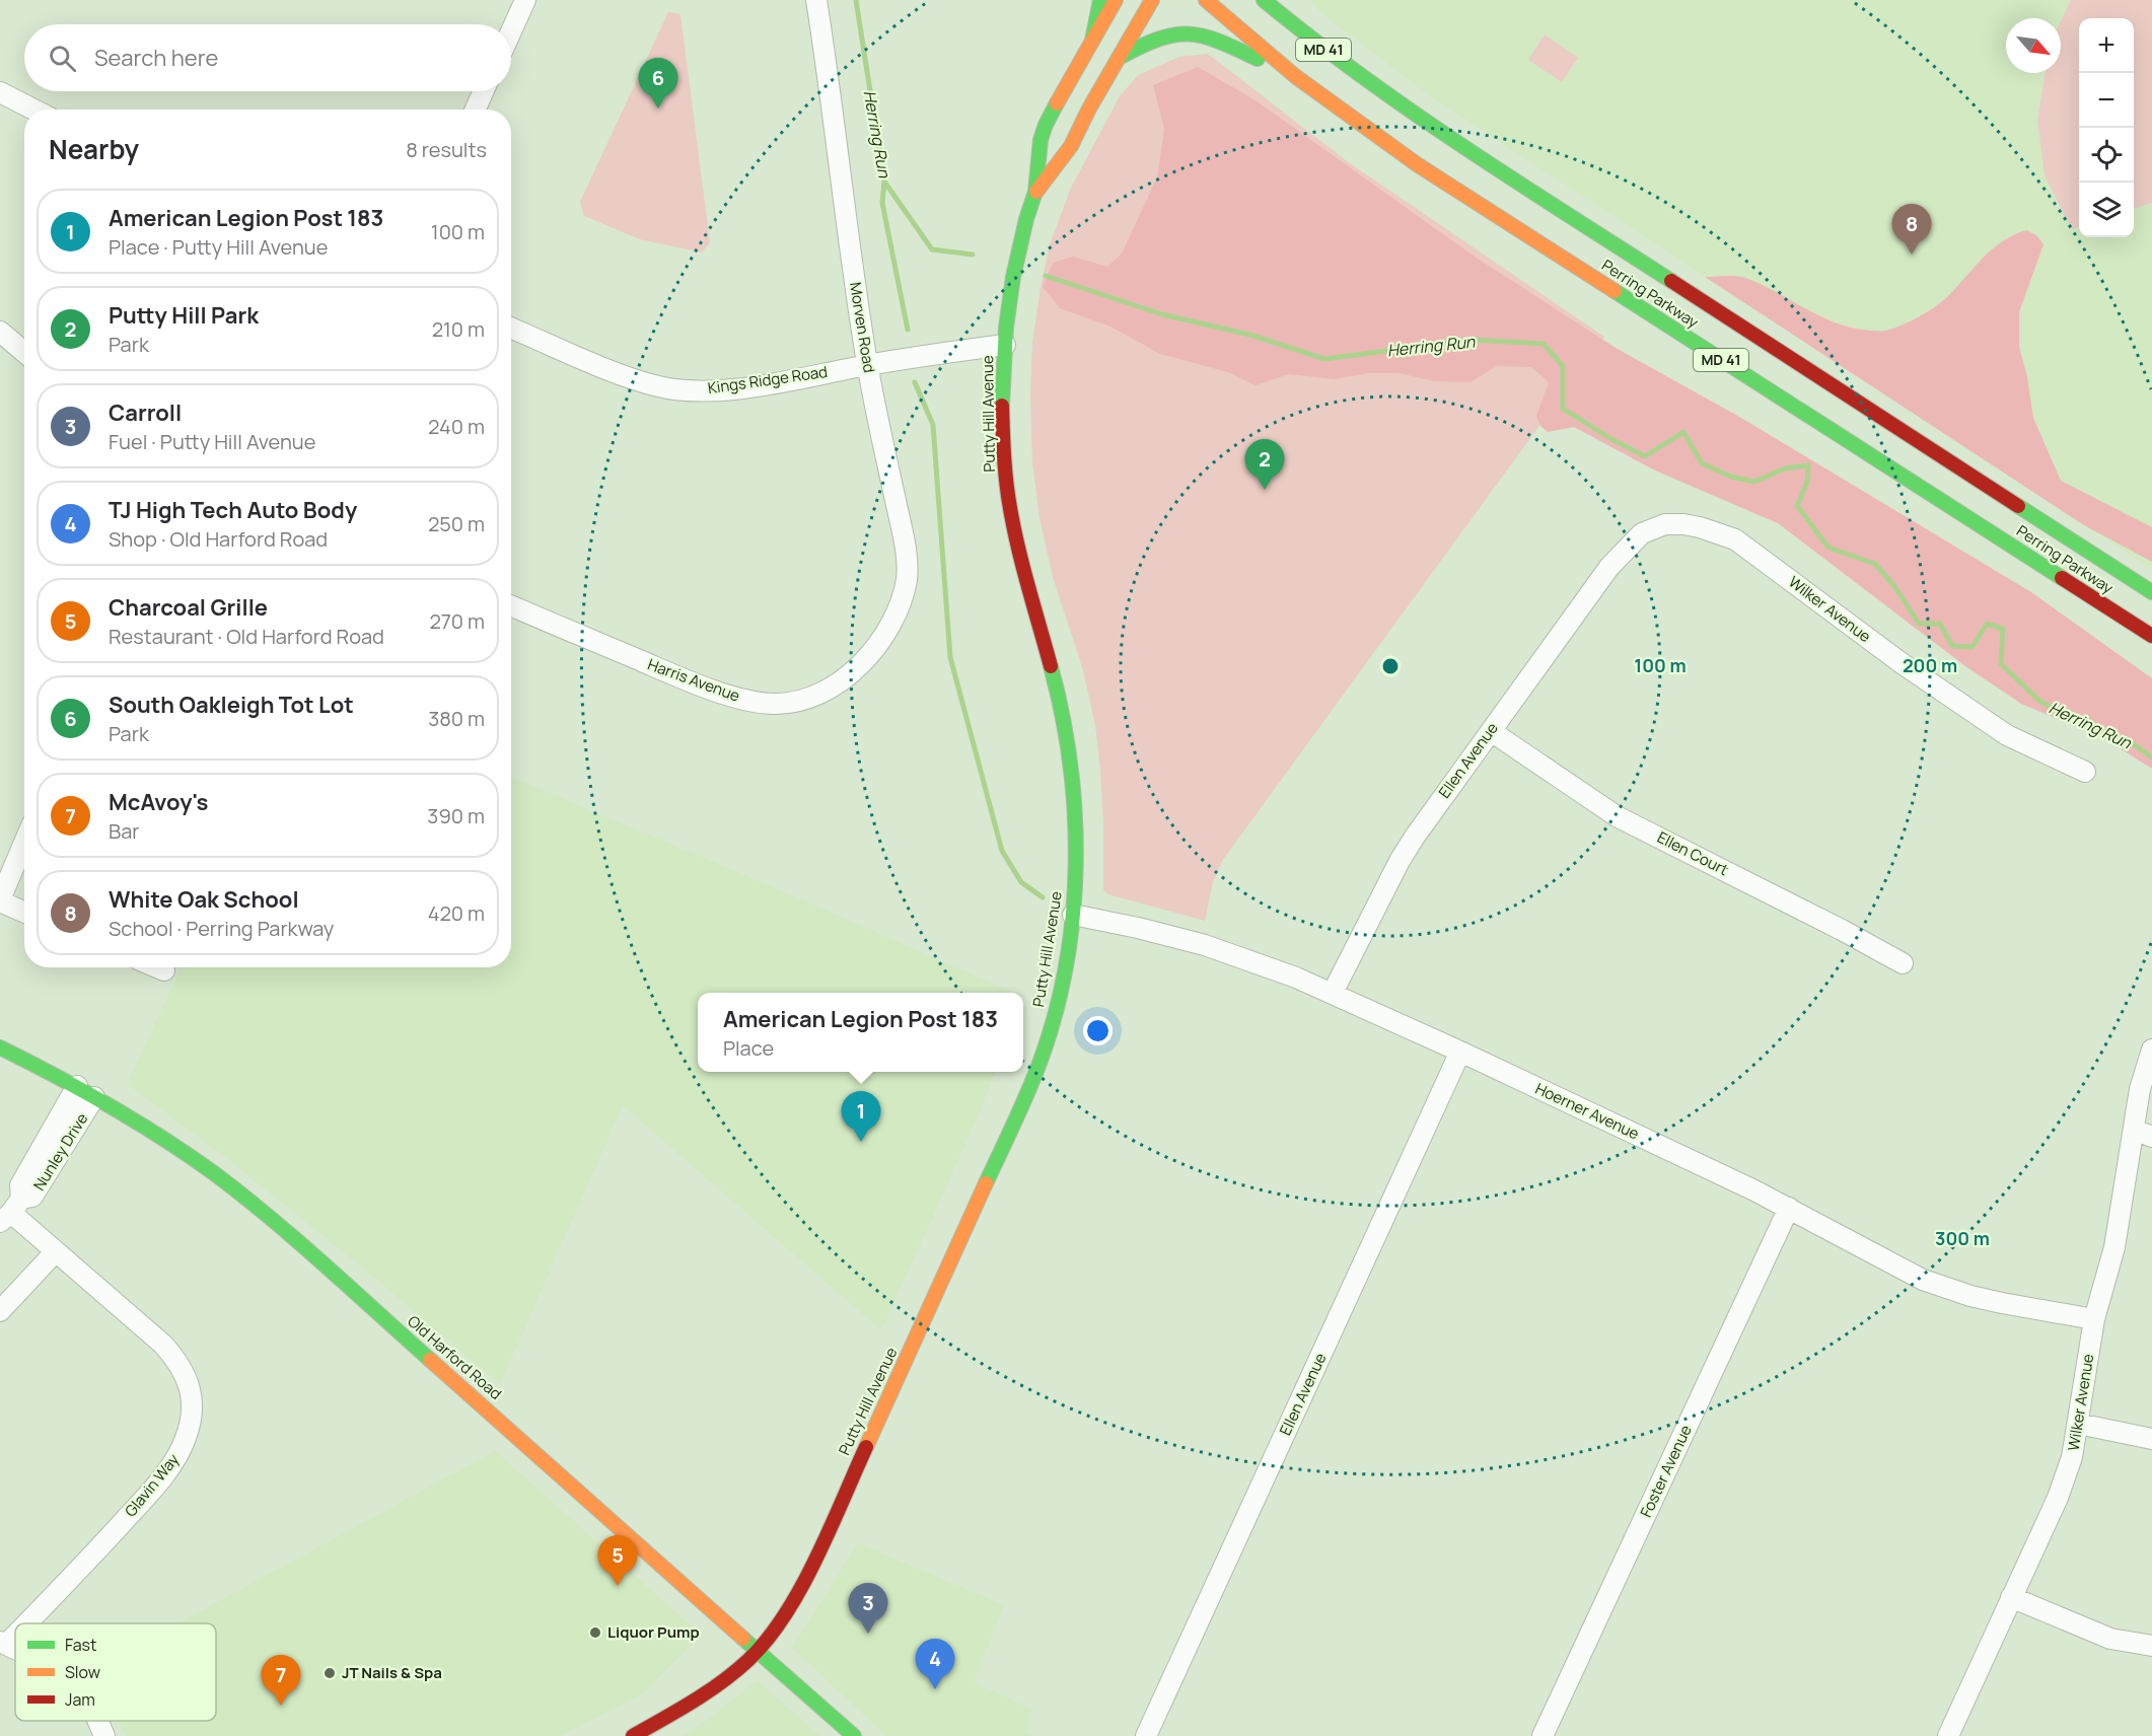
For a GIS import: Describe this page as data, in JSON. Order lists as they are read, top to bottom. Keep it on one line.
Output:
{"streets":{"main road":["MD 41","Perring Parkway","Putty Hill Avenue","Old Harford Road"],"street":["Morven Road","Kings Ridge Road","Wilker Avenue","Harris Avenue","Ellen Avenue","Ellen Court","Hoerner Avenue","Nunley Drive","Foster Avenue","Glavin Way"]},"crossings":[["Morven Road","Kings Ridge Road"],["Morven Road","Harris Avenue"],["Kings Ridge Road","Putty Hill Avenue"],["Putty Hill Avenue","Hoerner Avenue"],["Putty Hill Avenue","Old Harford Road"],["Wilker Avenue","Ellen Avenue"],["Wilker Avenue","Hoerner Avenue"],["Ellen Avenue","Ellen Court"],["Ellen Avenue","Hoerner Avenue"],["Hoerner Avenue","Foster Avenue"],["Nunley Drive","Old Harford Road"],["Nunley Drive","Glavin Way"]],"water":["Herring Run"],"places":["Liquor Pump","JT Nails & Spa"],"legend":["Fast","Slow","Jam"],"north":"bottom right","page":{"map_buttons":["+","−"],"search":"Search here","pins":["6","8","2","1","5","3","4","7"],"heading":["Nearby","8 results"],"list":[{"mark":"1","name":"American Legion Post 183","note":"Place · Putty Hill Avenue","value":"100 m"},{"mark":"2","name":"Putty Hill Park","note":"Park","value":"210 m"},{"mark":"3","name":"Carroll","note":"Fuel · Putty Hill Avenue","value":"240 m"},{"mark":"4","name":"TJ High Tech Auto Body","note":"Shop · Old Harford Road","value":"250 m"},{"mark":"5","name":"Charcoal Grille","note":"Restaurant · Old Harford Road","value":"270 m"},{"mark":"6","name":"South Oakleigh Tot Lot","note":"Park","value":"380 m"},{"mark":"7","name":"McAvoy's","note":"Bar","value":"390 m"},{"mark":"8","name":"White Oak School","note":"School · Perring Parkway","value":"420 m"}],"popup":["American Legion Post 183","Place"]},"rings":["100 m","200 m","300 m"]}
